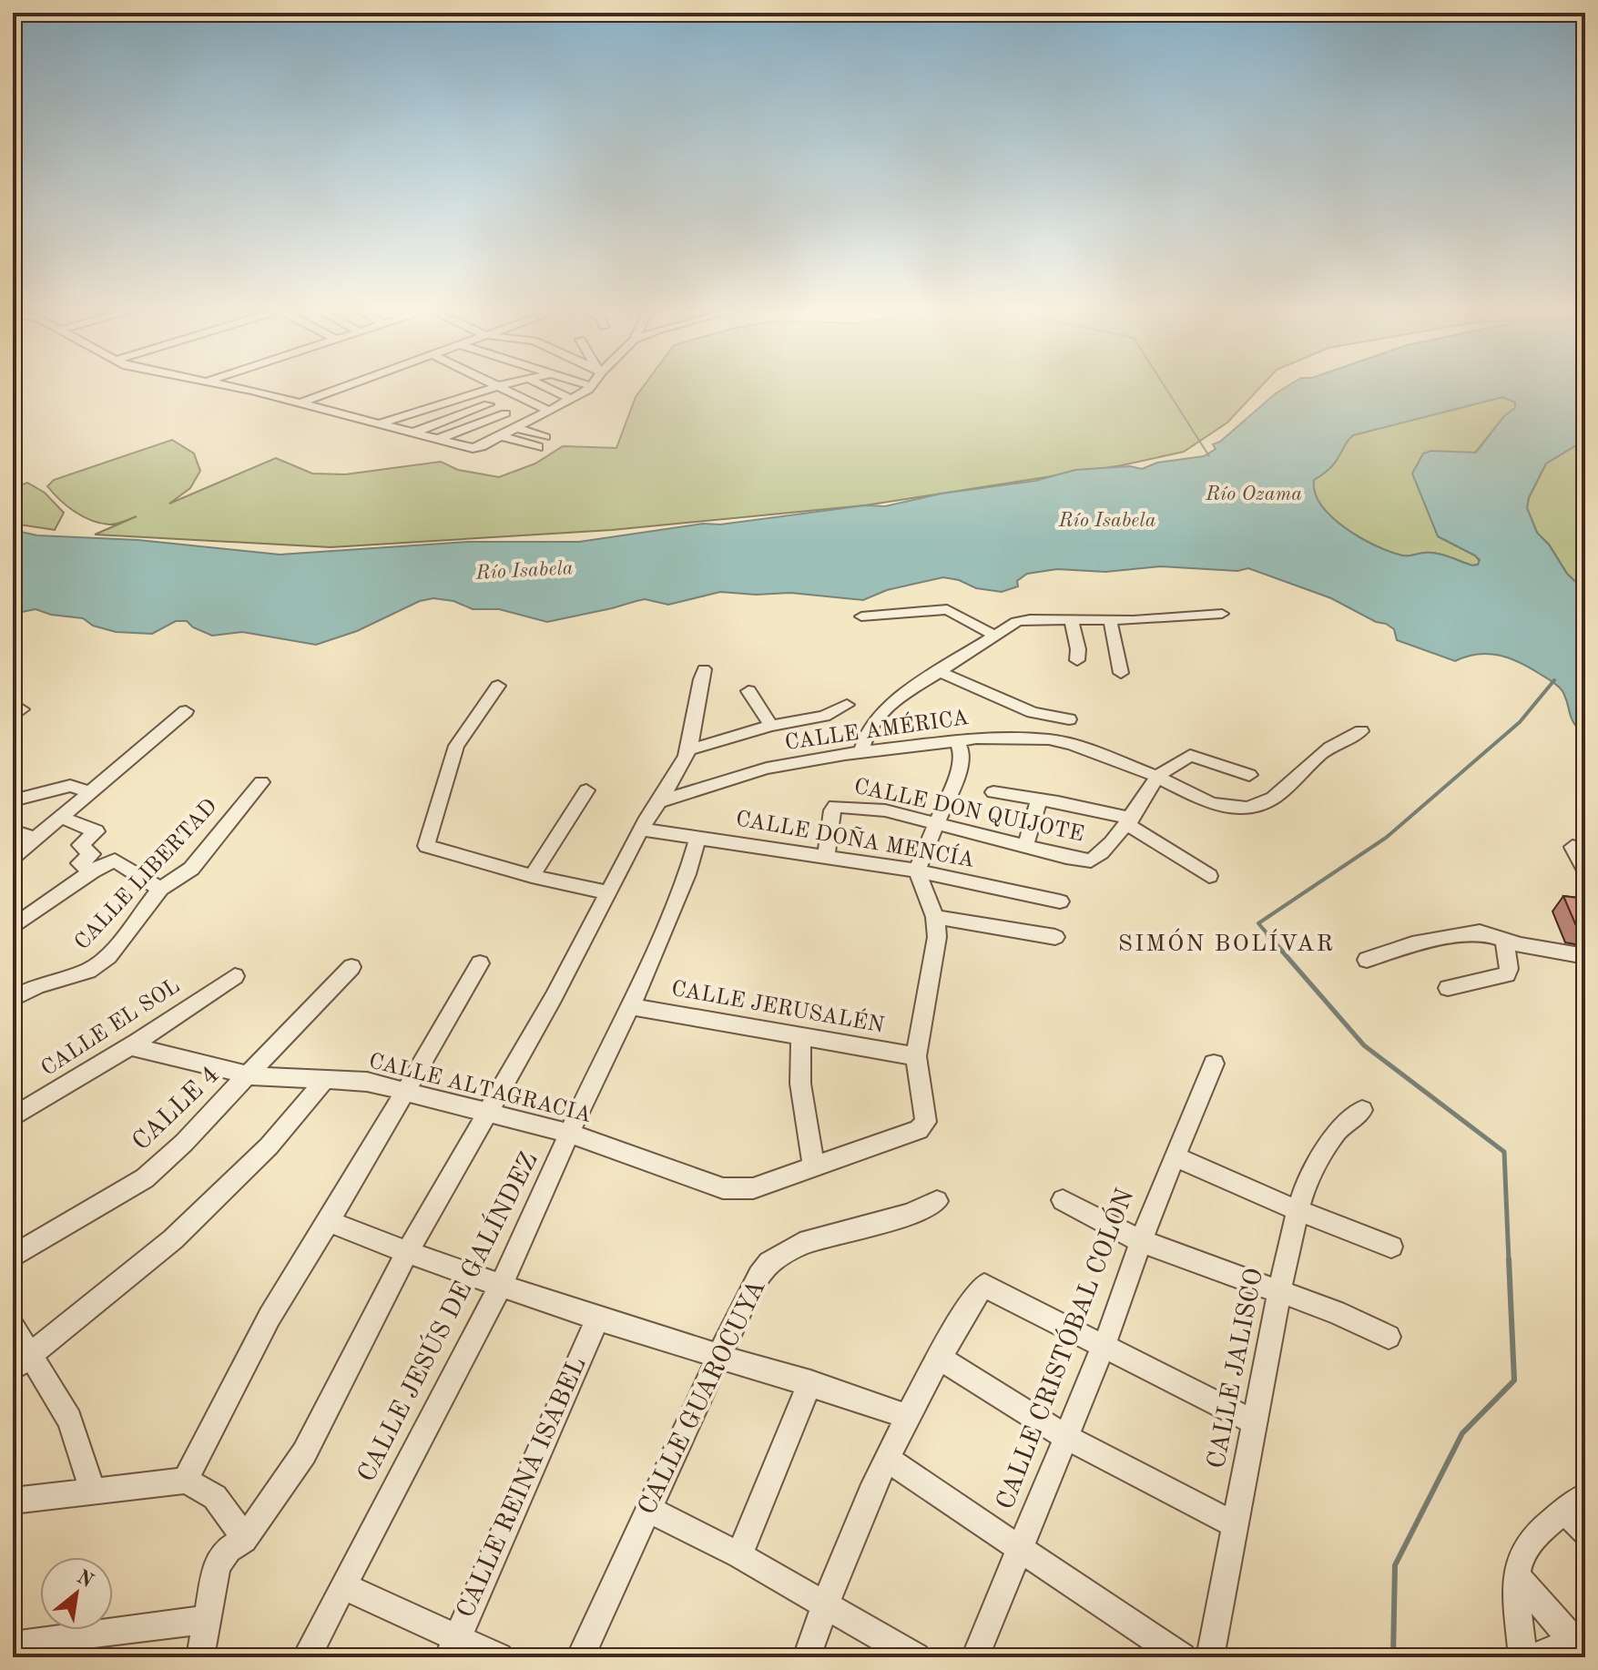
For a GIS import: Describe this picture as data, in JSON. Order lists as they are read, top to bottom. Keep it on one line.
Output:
{"streets":{"street":["CALLE AMÉRICA","CALLE DON QUIJOTE","CALLE DOÑA MENCÍA","CALLE LIBERTAD","CALLE JERUSALÉN","CALLE EL SOL","CALLE ALTAGRACIA","CALLE 4","CALLE JESÚS DE GALÍNDEZ","CALLE CRISTÓBAL COLÓN","CALLE JALISCO","CALLE GUAROCUYA","CALLE REINA ISABEL"]},"crossings":[["CALLE DON QUIJOTE","CALLE DOÑA MENCÍA"],["CALLE DOÑA MENCÍA","CALLE ALTAGRACIA"],["CALLE DOÑA MENCÍA","CALLE JESÚS DE GALÍNDEZ"],["CALLE JERUSALÉN","CALLE ALTAGRACIA"],["CALLE JERUSALÉN","CALLE JESÚS DE GALÍNDEZ"],["CALLE EL SOL","CALLE ALTAGRACIA"],["CALLE ALTAGRACIA","CALLE 4"],["CALLE ALTAGRACIA","CALLE JESÚS DE GALÍNDEZ"]],"districts":["SIMÓN BOLÍVAR"],"water":["Río Ozama","Río Isabela"],"north":"top right"}
